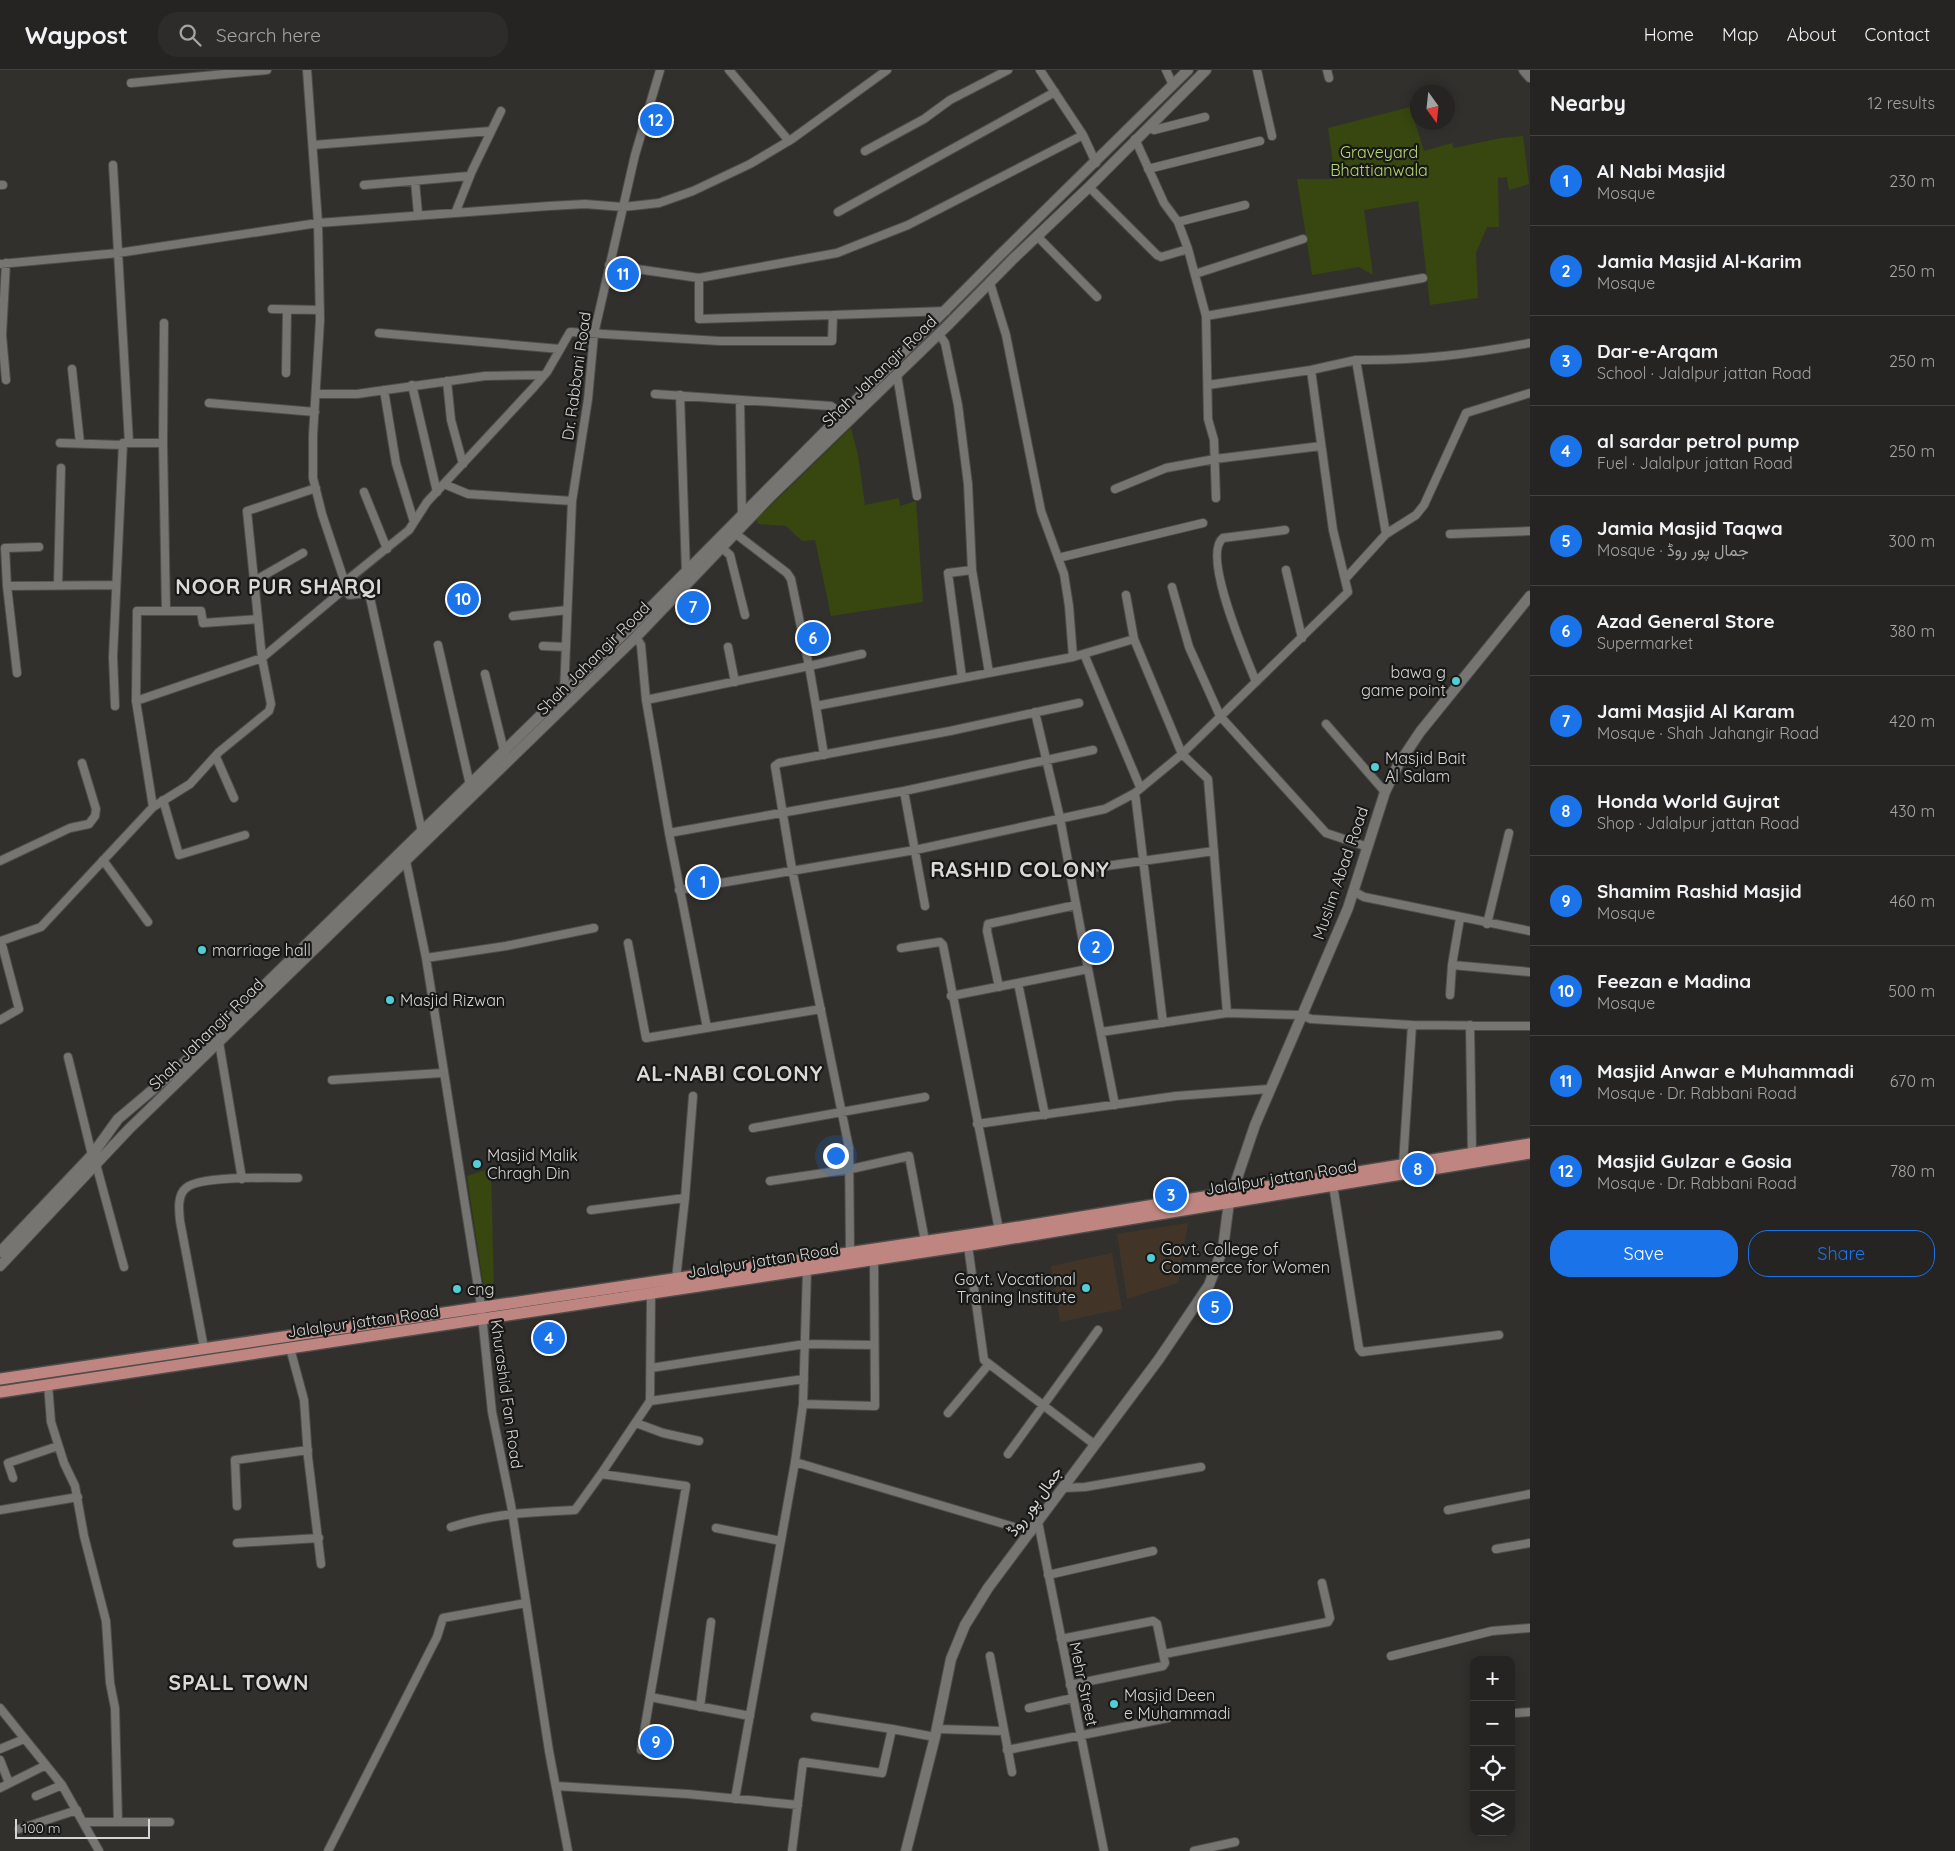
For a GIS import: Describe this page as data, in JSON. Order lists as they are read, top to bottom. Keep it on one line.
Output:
{"streets":{"main road":["Jalalpur jattan Road"],"street":["Shah Jahangir Road","Dr. Rabbani Road","Muslim Abad Road","Khurashid Fan Road","جمال پور روڈ","Mehr Street"]},"crossings":[["Shah Jahangir Road","Dr. Rabbani Road"],["Shah Jahangir Road","Khurashid Fan Road"],["Muslim Abad Road","Jalalpur jattan Road"],["Muslim Abad Road","جمال پور روڈ"],["Jalalpur jattan Road","Khurashid Fan Road"],["Jalalpur jattan Road","جمال پور روڈ"],["جمال پور روڈ","Mehr Street"]],"districts":["NOOR PUR SHARQI","RASHID COLONY","AL-NABI COLONY","SPALL TOWN"],"parks":["Graveyard Bhattianwala"],"places":["bawa g game point","Masjid Bait Al Salam","marriage hall","Masjid Rizwan","Masjid Malik Chragh Din","Govt. College of Commerce for Women","Govt. Vocational Traning Institute","cng","Masjid Deen e Muhammadi"],"scale_bar":"100 m","north":"bottom","page":{"header":"Waypost","search":"Search here","nav":["Home","Map","About","Contact"],"heading":["Nearby","12 results"],"pins":["12","11","10","7","6","1","2","8","3","5","4","9"],"list":[{"mark":"1","name":"Al Nabi Masjid","note":"Mosque","value":"230 m"},{"mark":"2","name":"Jamia Masjid Al-Karim","note":"Mosque","value":"250 m"},{"mark":"3","name":"Dar-e-Arqam","note":"School · Jalalpur jattan Road","value":"250 m"},{"mark":"4","name":"al sardar petrol pump","note":"Fuel · Jalalpur jattan Road","value":"250 m"},{"mark":"5","name":"Jamia Masjid Taqwa","note":"Mosque · جمال پور روڈ","value":"300 m"},{"mark":"6","name":"Azad General Store","note":"Supermarket","value":"380 m"},{"mark":"7","name":"Jami Masjid Al Karam","note":"Mosque · Shah Jahangir Road","value":"420 m"},{"mark":"8","name":"Honda World Gujrat","note":"Shop · Jalalpur jattan Road","value":"430 m"},{"mark":"9","name":"Shamim Rashid Masjid","note":"Mosque","value":"460 m"},{"mark":"10","name":"Feezan e Madina","note":"Mosque","value":"500 m"},{"mark":"11","name":"Masjid Anwar e Muhammadi","note":"Mosque · Dr. Rabbani Road","value":"670 m"},{"mark":"12","name":"Masjid Gulzar e Gosia","note":"Mosque · Dr. Rabbani Road","value":"780 m"}],"buttons":["Save","Share"],"map_buttons":["+","−"],"scale":"100 m"}}
